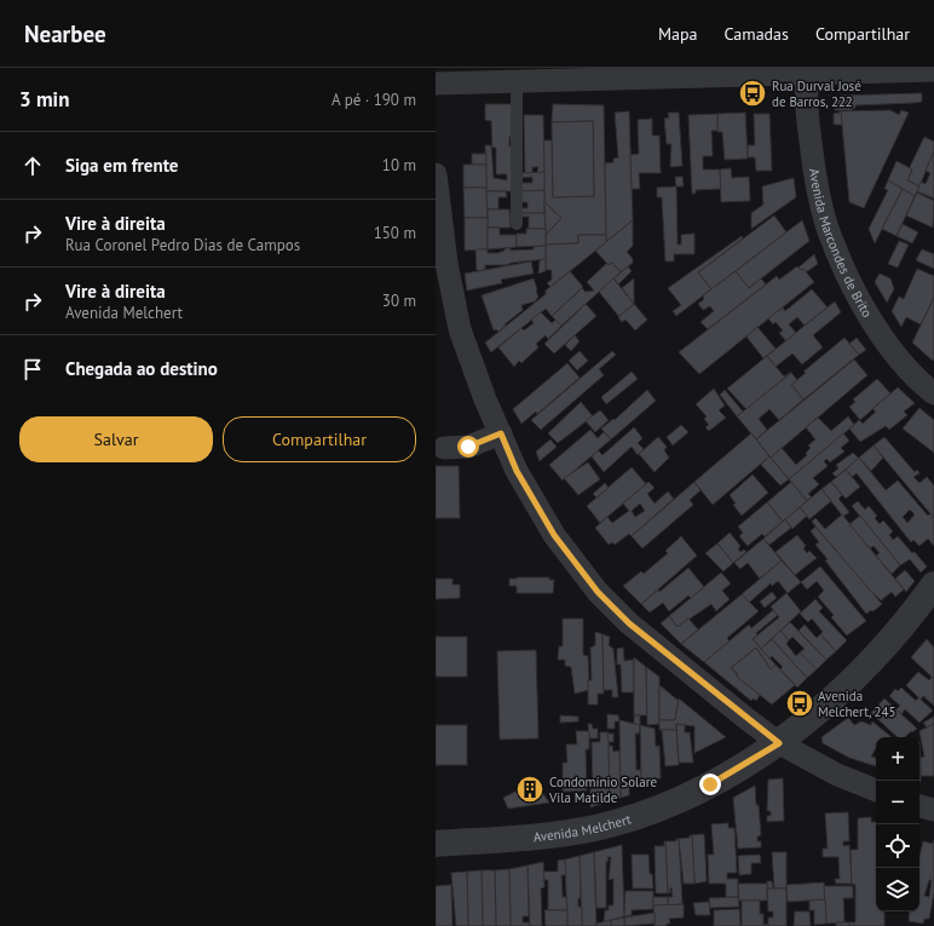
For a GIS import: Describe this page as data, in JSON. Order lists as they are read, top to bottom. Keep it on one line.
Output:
{"streets":{"street":["Avenida Marcondes de Brito","Avenida Melchert"]},"places":{"bus stop":["Rua Durval José de Barros, 222","Avenida Melchert, 245"],"building":["Condomínio Solare Vila Matilde"]},"page":{"header":"Nearbee","nav":["Mapa","Camadas","Compartilhar"],"heading":["3 min","A pé · 190 m"],"list":[["Siga em frente","10 m"],["Vire à direita","Rua Coronel Pedro Dias de Campos","150 m"],["Vire à direita","Avenida Melchert","30 m"],"Chegada ao destino"],"buttons":["Salvar","Compartilhar"],"map_buttons":["+","−"]}}
